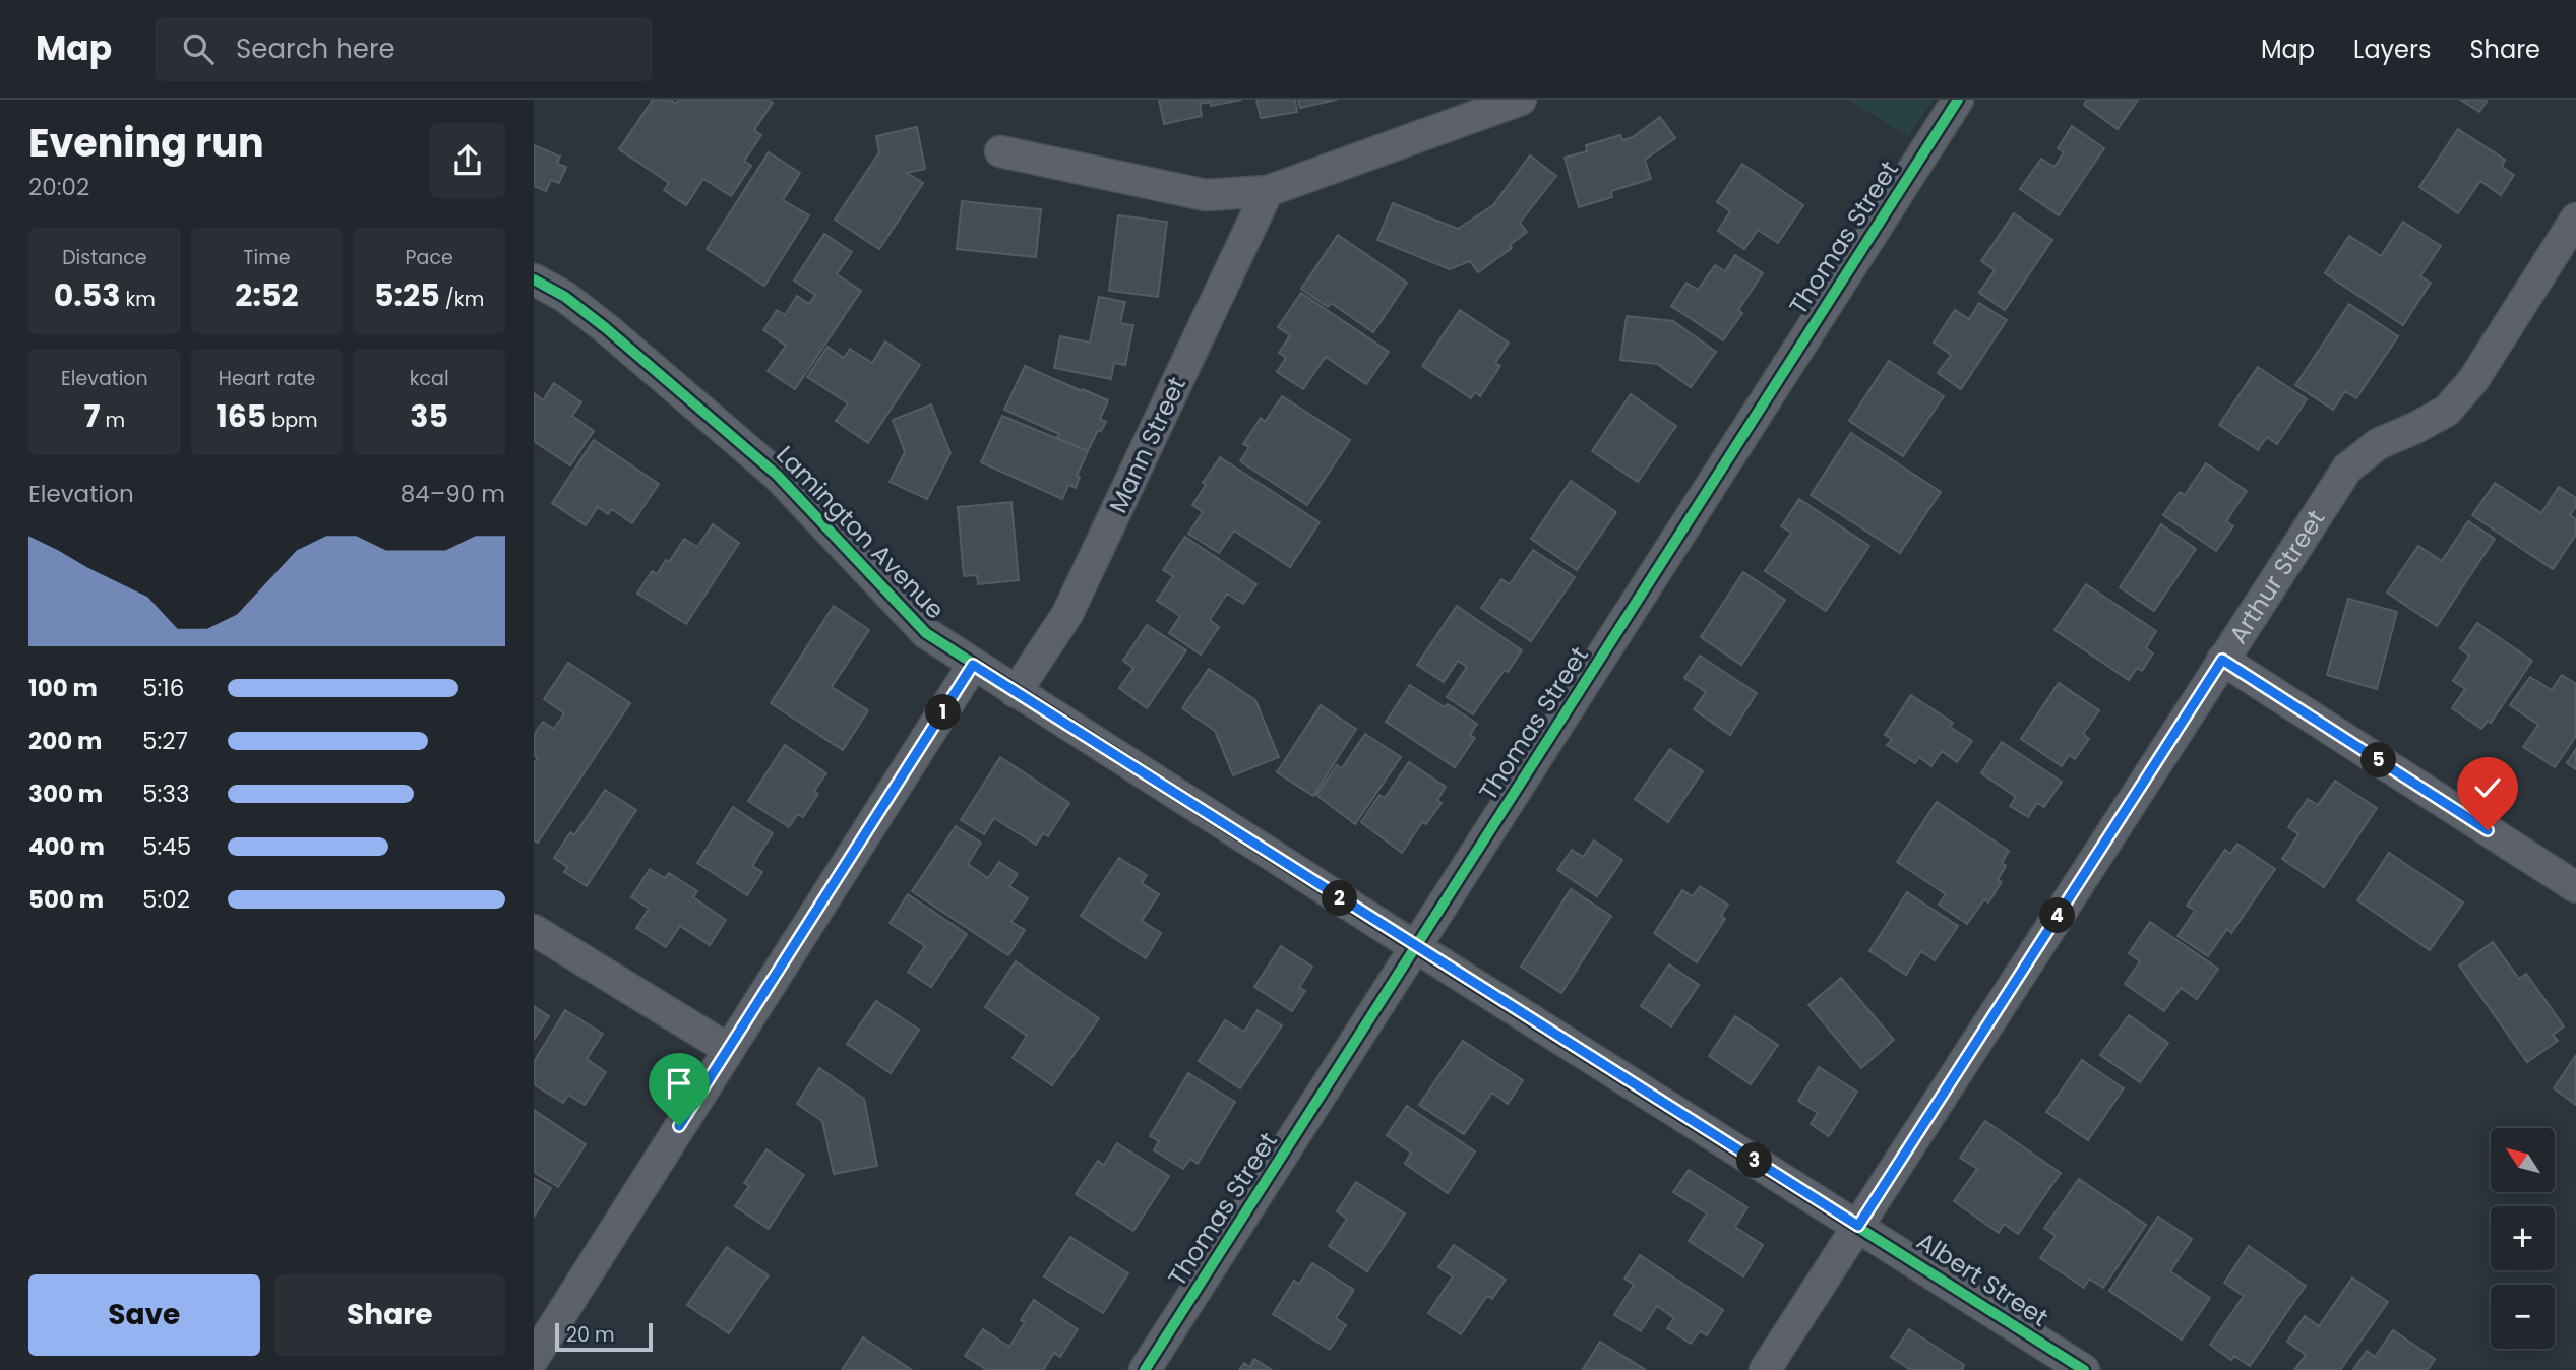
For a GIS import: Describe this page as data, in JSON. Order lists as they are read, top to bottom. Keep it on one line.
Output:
{"streets":{"street":["Thomas Street","Mann Street","Lamington Avenue","Arthur Street","Albert Street"]},"crossings":[["Thomas Street","Lamington Avenue"],["Mann Street","Lamington Avenue"],["Lamington Avenue","Arthur Street"],["Lamington Avenue","Albert Street"],["Arthur Street","Albert Street"]],"scale_bar":"20 m","north":"top left","page":{"header":"Map","search":"Search here","nav":["Map","Layers","Share"],"heading":["Evening run","20:02"],"stats":[["Distance","0.53 km"],["Time","2:52"],["Pace","5:25 /km"],["Elevation","7 m"],["Heart rate","165 bpm"],["kcal","35"]],"chart":["Elevation","84–90 m"],"list":[{"name":"100 m","note":"5:16"},{"name":"200 m","note":"5:27"},{"name":"300 m","note":"5:33"},{"name":"400 m","note":"5:45"},{"name":"500 m","note":"5:02"}],"pins":["1","5","2","4","3"],"map_buttons":["+","−"],"buttons":["Save","Share"],"scale":"20 m"}}
